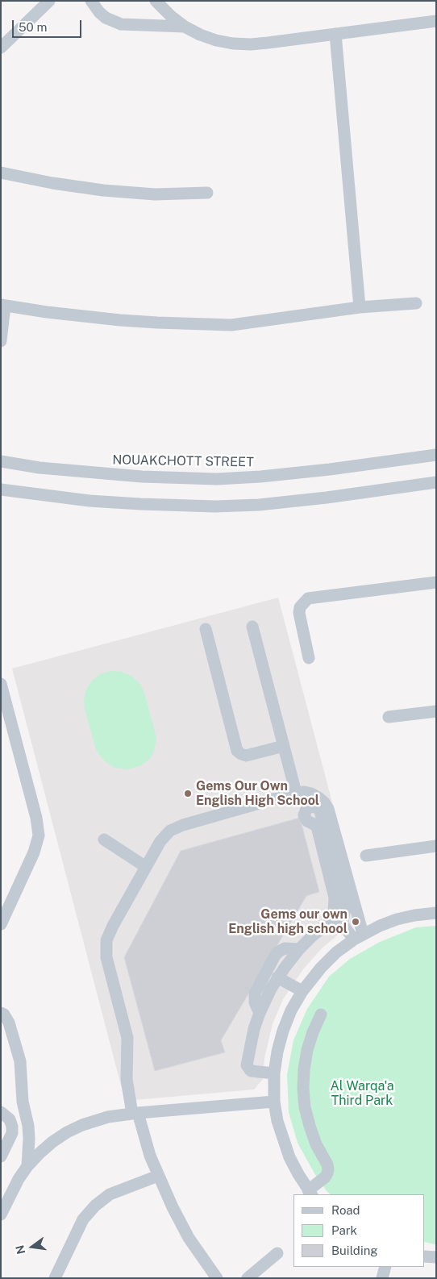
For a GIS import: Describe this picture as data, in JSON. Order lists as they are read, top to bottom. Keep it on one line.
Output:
{"streets":{"street":["NOUAKCHOTT STREET"]},"parks":["Al Warqa'a Third Park"],"places":["Gems Our Own English High School","Gems our own English high school"],"legend":["Road","Park","Building"],"scale_bar":"50 m","north":"left"}
